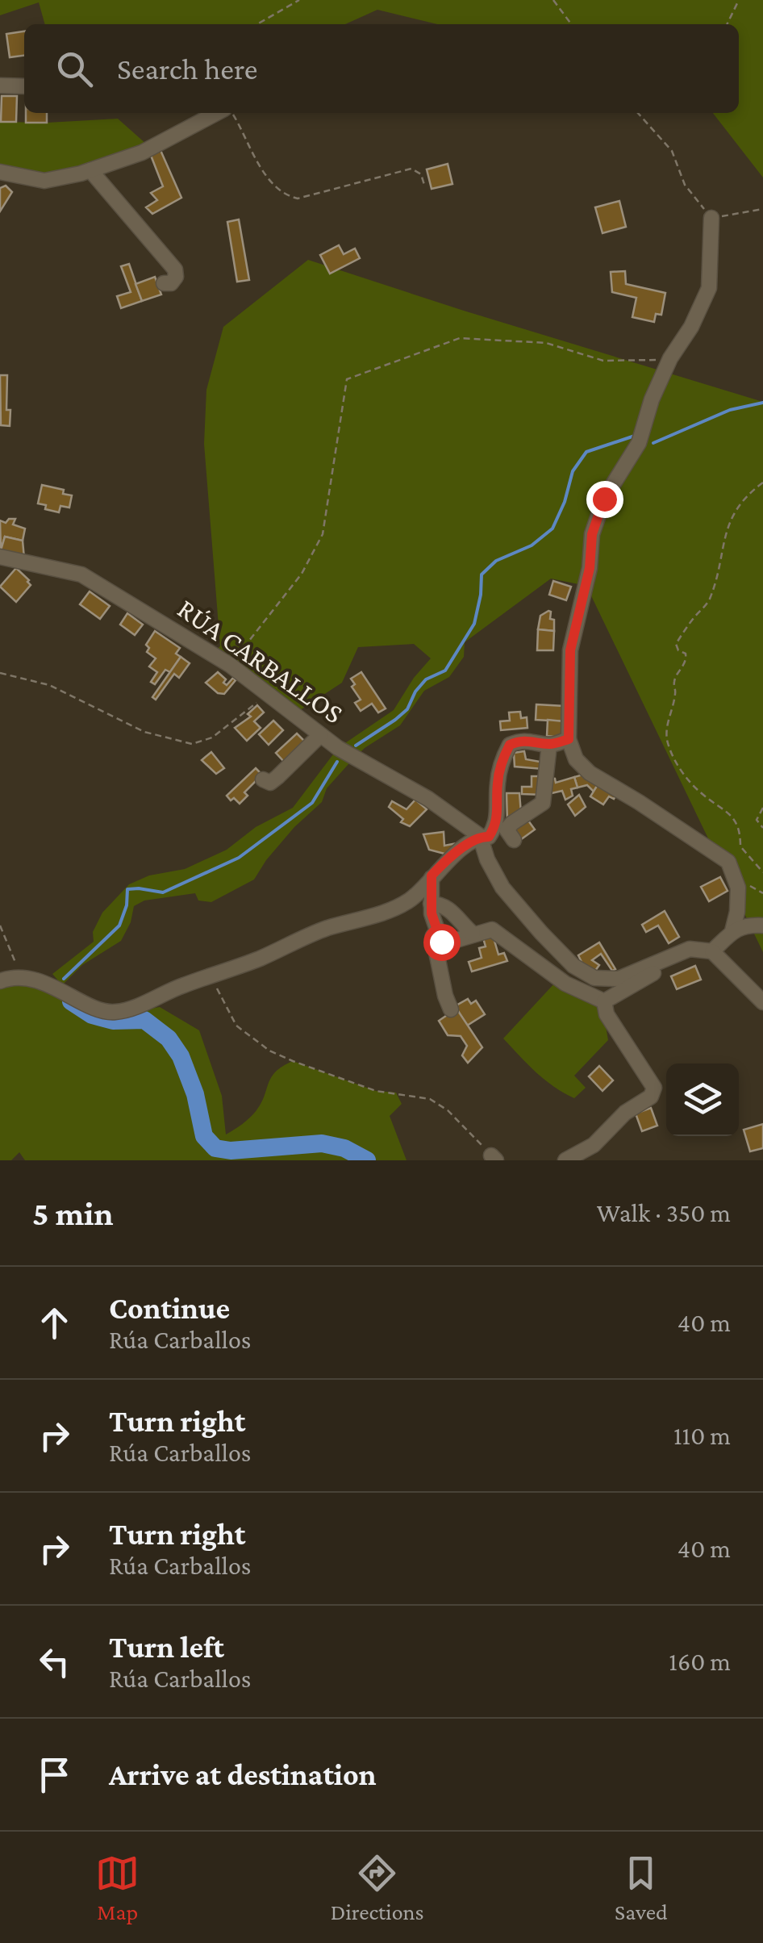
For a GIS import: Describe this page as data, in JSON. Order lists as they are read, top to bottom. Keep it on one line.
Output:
{"streets":{"street":["RÚA CARBALLOS"]},"page":{"search":"Search here","heading":["5 min","Walk · 350 m"],"list":[["Continue","Rúa Carballos","40 m"],["Turn right","Rúa Carballos","110 m"],["Turn right","Rúa Carballos","40 m"],["Turn left","Rúa Carballos","160 m"],"Arrive at destination"],"nav":["Map","Directions","Saved"]}}
